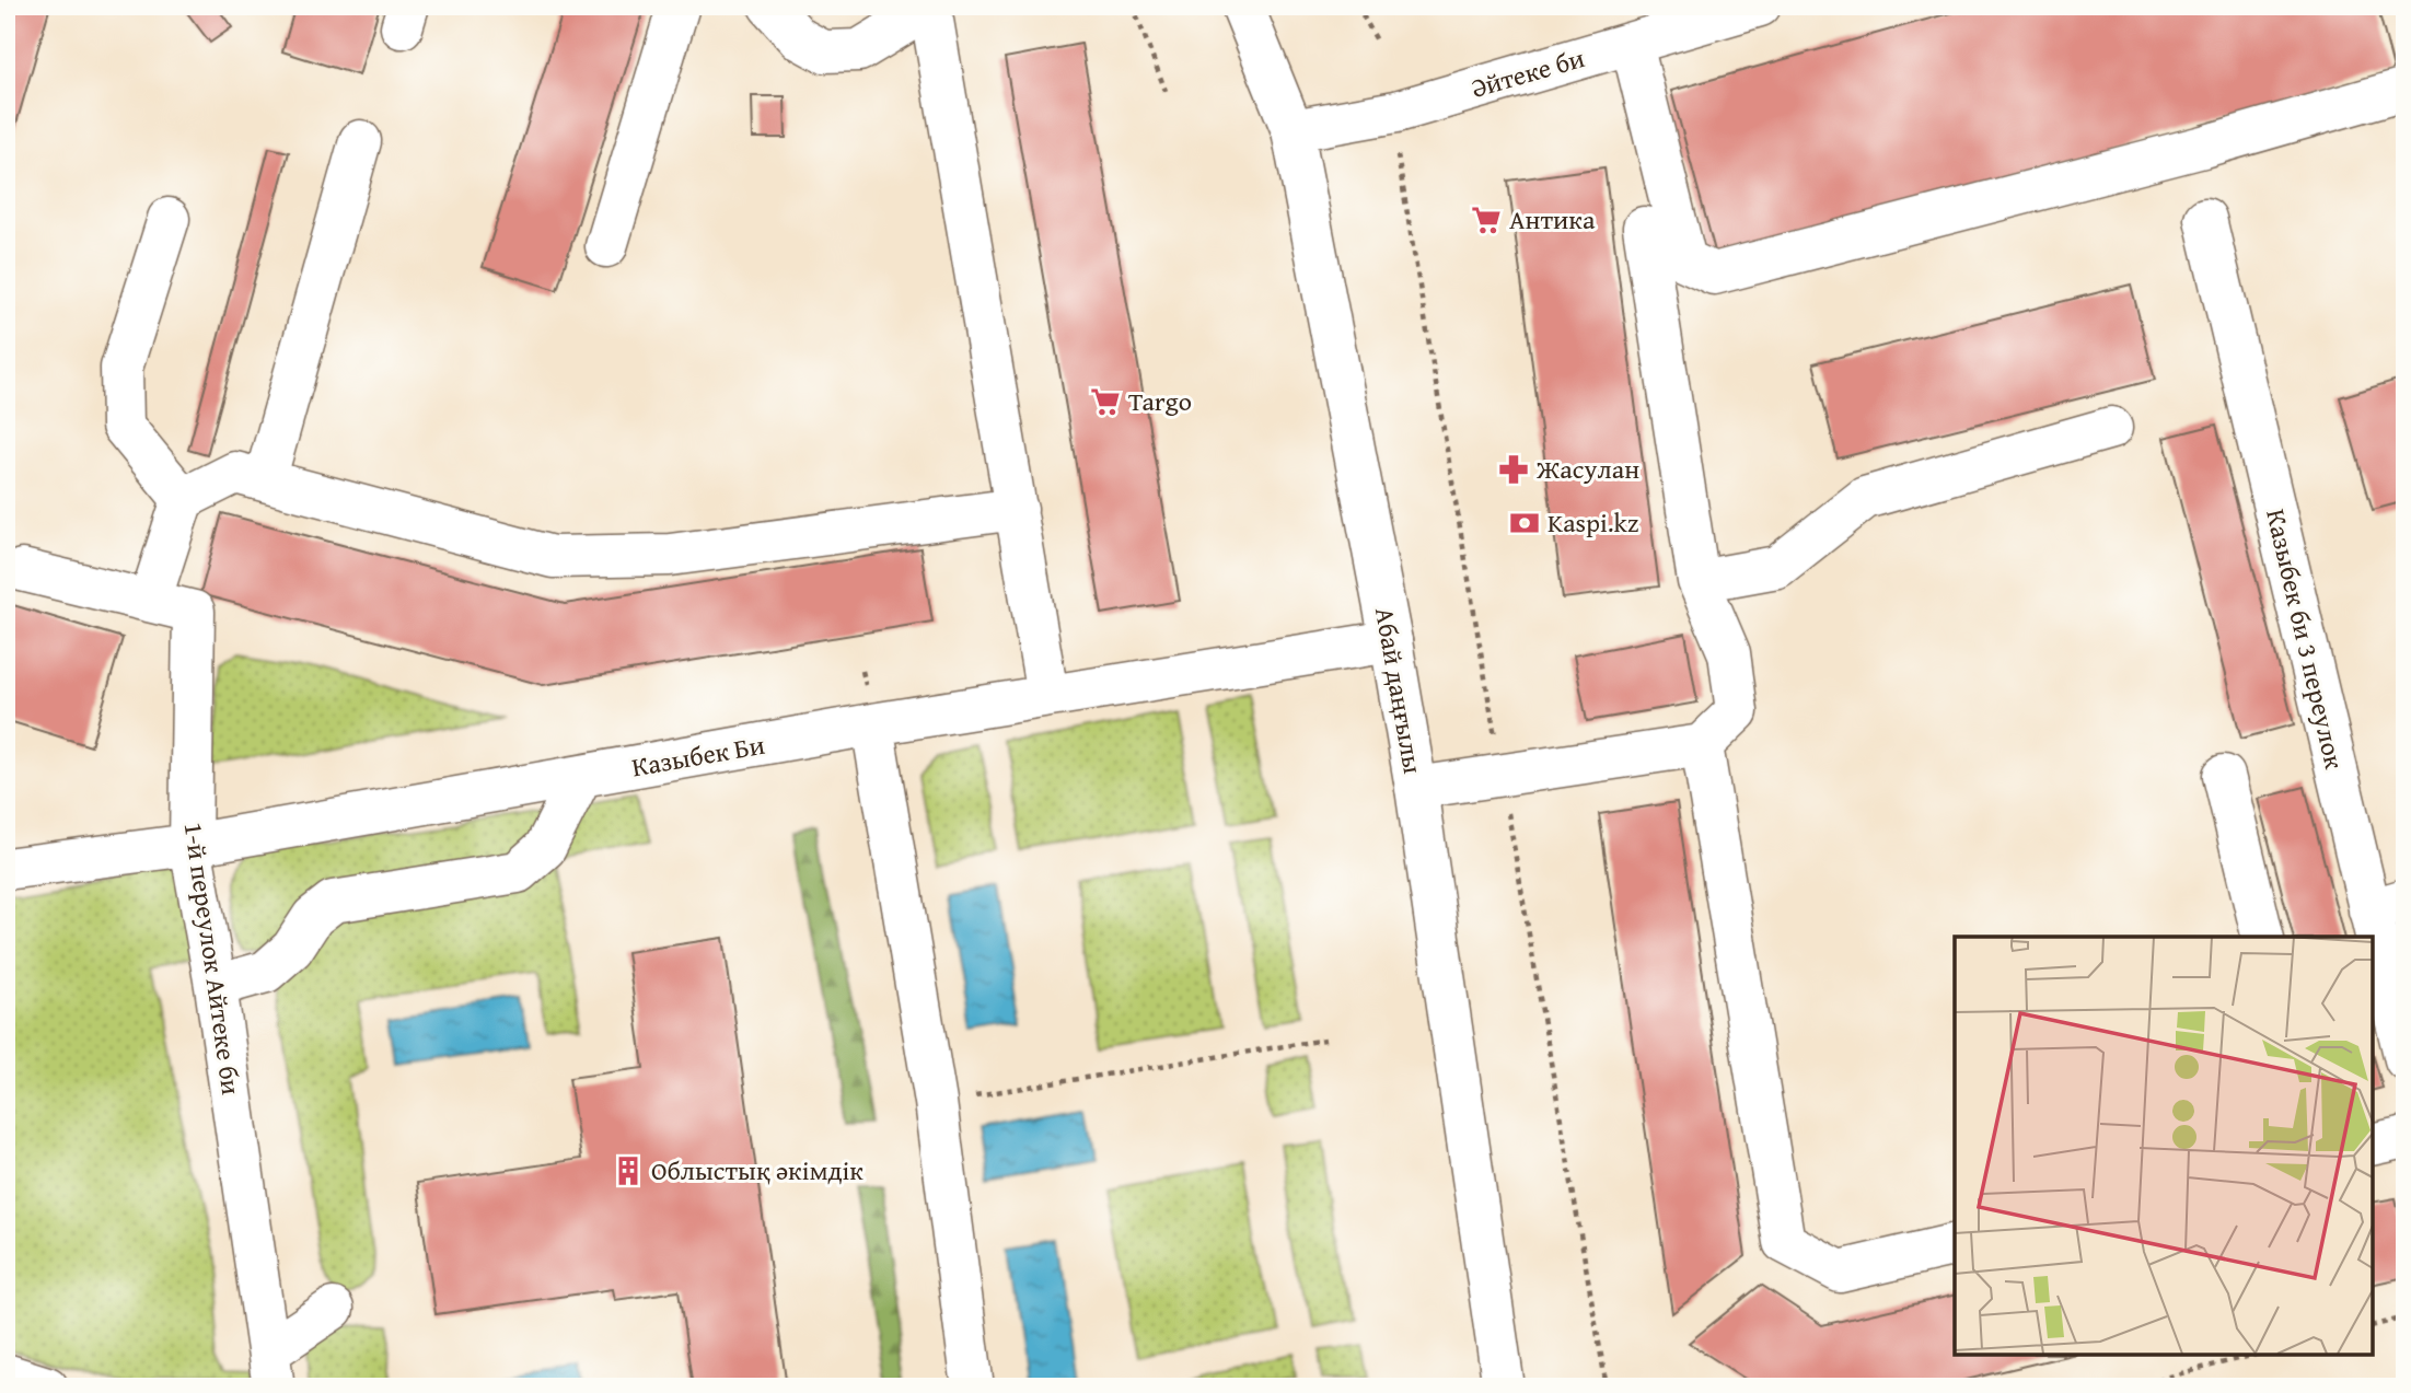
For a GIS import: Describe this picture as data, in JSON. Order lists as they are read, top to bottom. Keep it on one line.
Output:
{"streets":{"street":["Әйтеке би","Казыбек би 3 переулок","Абай даңғылы","Казыбек Би","1-й переулок Айтеке би"]},"crossings":[["Әйтеке би","Абай даңғылы"],["Абай даңғылы","Казыбек Би"],["Казыбек Би","1-й переулок Айтеке би"]],"places":{"supermarket":["Антика","Targo"],"pharmacy":["Жасулан"],"bank":["Kaspi.kz"],"building":["Облыстық әкімдік"]}}
